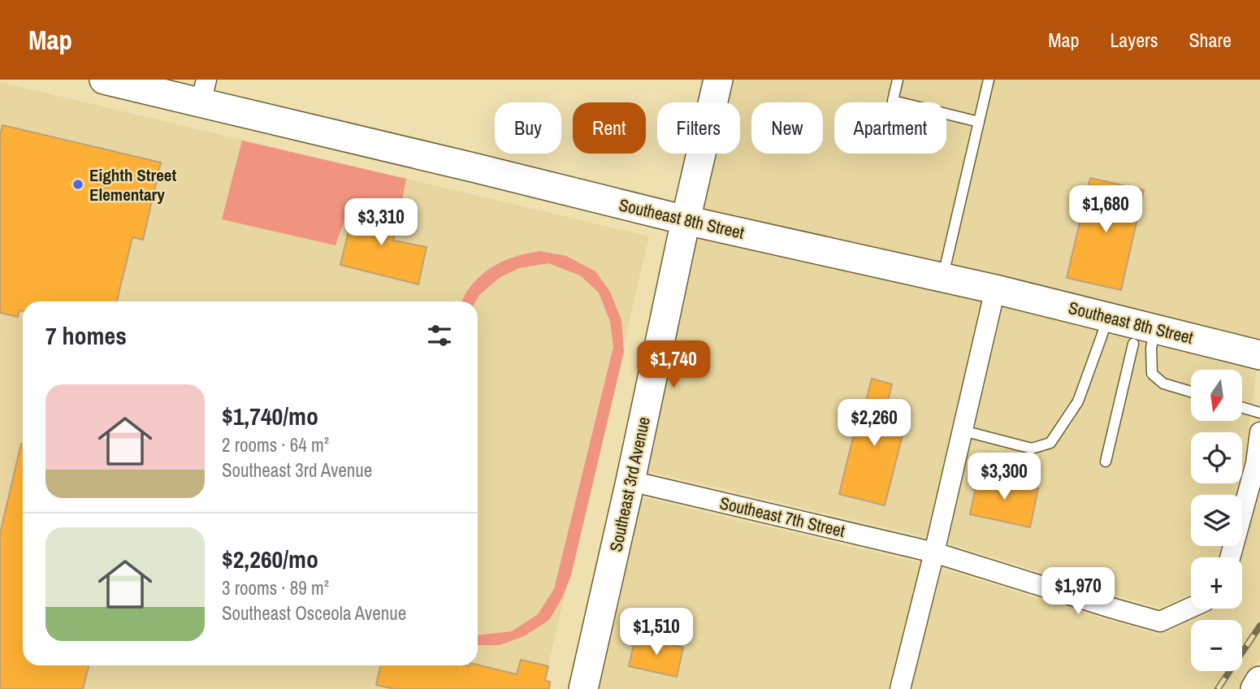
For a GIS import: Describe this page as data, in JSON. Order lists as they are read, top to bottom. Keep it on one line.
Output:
{"streets":{"street":["Southeast 8th Street","Southeast 3rd Avenue","Southeast 7th Street"]},"crossings":[["Southeast 8th Street","Southeast 3rd Avenue"],["Southeast 3rd Avenue","Southeast 7th Street"]],"places":["Eighth Street Elementary"],"north":"bottom","page":{"header":"Map","nav":["Map","Layers","Share"],"chip":["Buy","Rent","Filters","New","Apartment"],"price":["$1,680","$3,310","$1,740","$2,260","$3,300","$1,970","$1,510"],"heading":"7 homes","map_buttons":["+","−"],"list":[{"name":"$1,740/mo","note":"2 rooms · 64 m² · Southeast 3rd Avenue"},{"name":"$2,260/mo","note":"3 rooms · 89 m² · Southeast Osceola Avenue"}]}}
